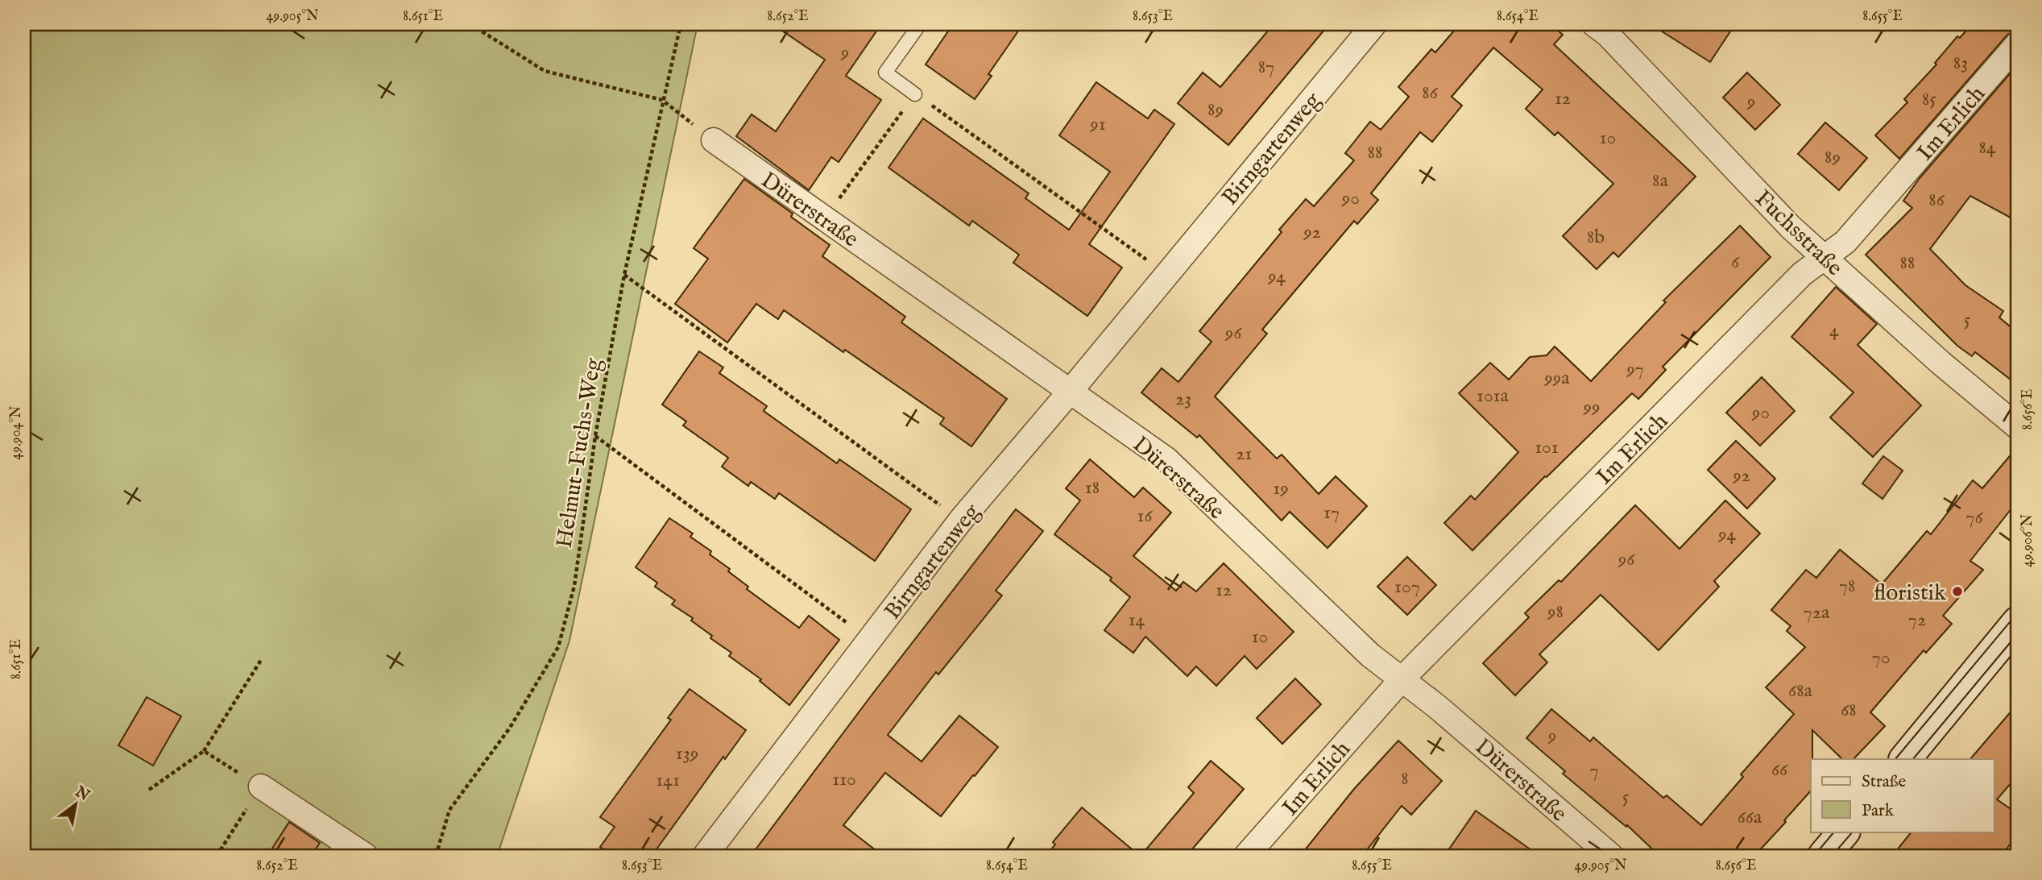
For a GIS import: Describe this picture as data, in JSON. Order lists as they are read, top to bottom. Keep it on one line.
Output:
{"streets":{"street":["Im Erlich","Birngartenweg","Dürerstraße","Fuchsstraße"],"path":["Helmut-Fuchs-Weg"]},"crossings":[["Im Erlich","Dürerstraße"],["Im Erlich","Fuchsstraße"],["Birngartenweg","Dürerstraße"]],"places":["floristik"],"house_numbers":["9","83","87","86","12","85","9","89","91","10","84","88","89","8a","90","86","92","8b","6","88","94","5","4","96","97","99a","101a","23","99","90","101","21","92","18","19","17","16","76","94","96","78","107","12","98","72a","14","72","10","70","68a","68","9","139","66","7","8","110","141","5","66a"],"legend":["Straße","Park"],"north":"top right","coordinates":["49.905°N","8.651°E","8.652°E","8.653°E","8.654°E","8.655°E","8.656°E","49.904°N","49.906°N"]}
